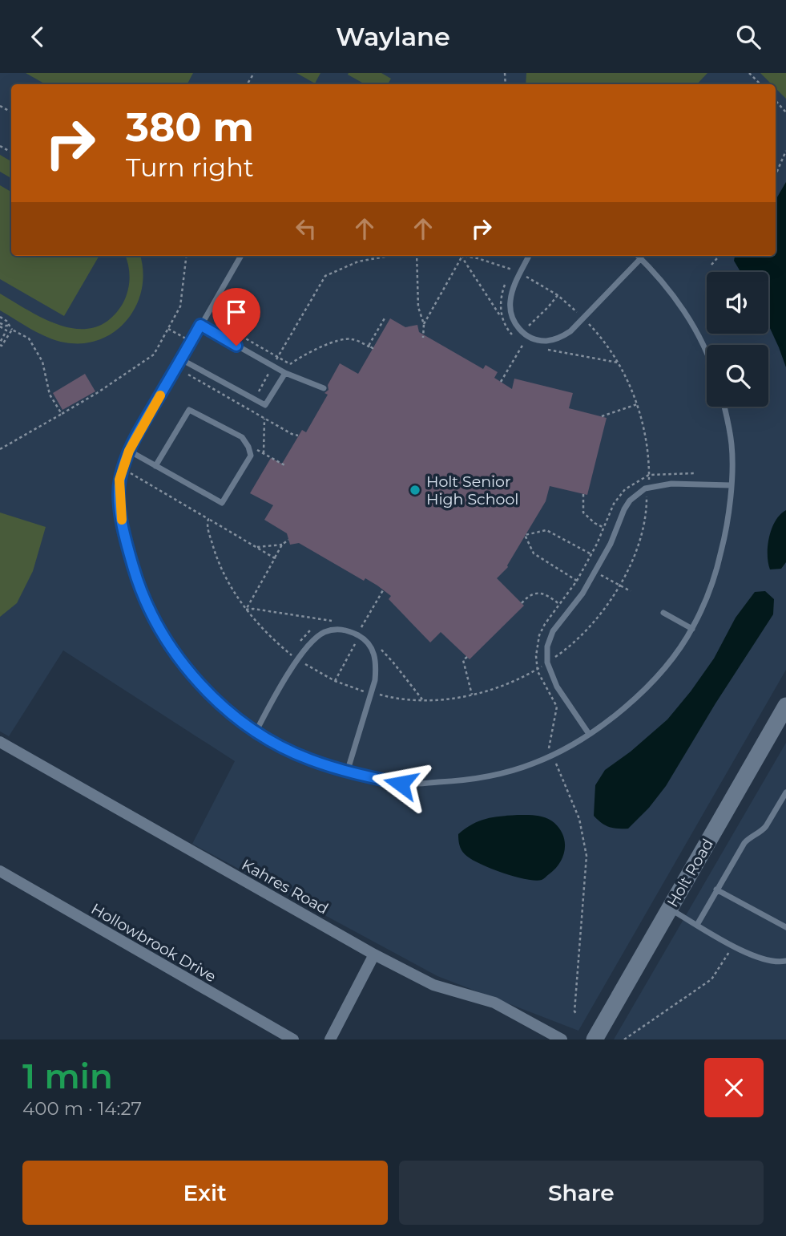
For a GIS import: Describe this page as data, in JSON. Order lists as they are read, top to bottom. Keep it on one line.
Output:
{"streets":{"main road":["Holt Road"],"street":["Kahres Road","Hollowbrook Drive"]},"places":["Holt Senior High School"],"page":{"header":"Waylane","turn":["380 m","Turn right"],"heading":["1 min","400 m · 14:27"],"buttons":["Exit","Share"]}}
